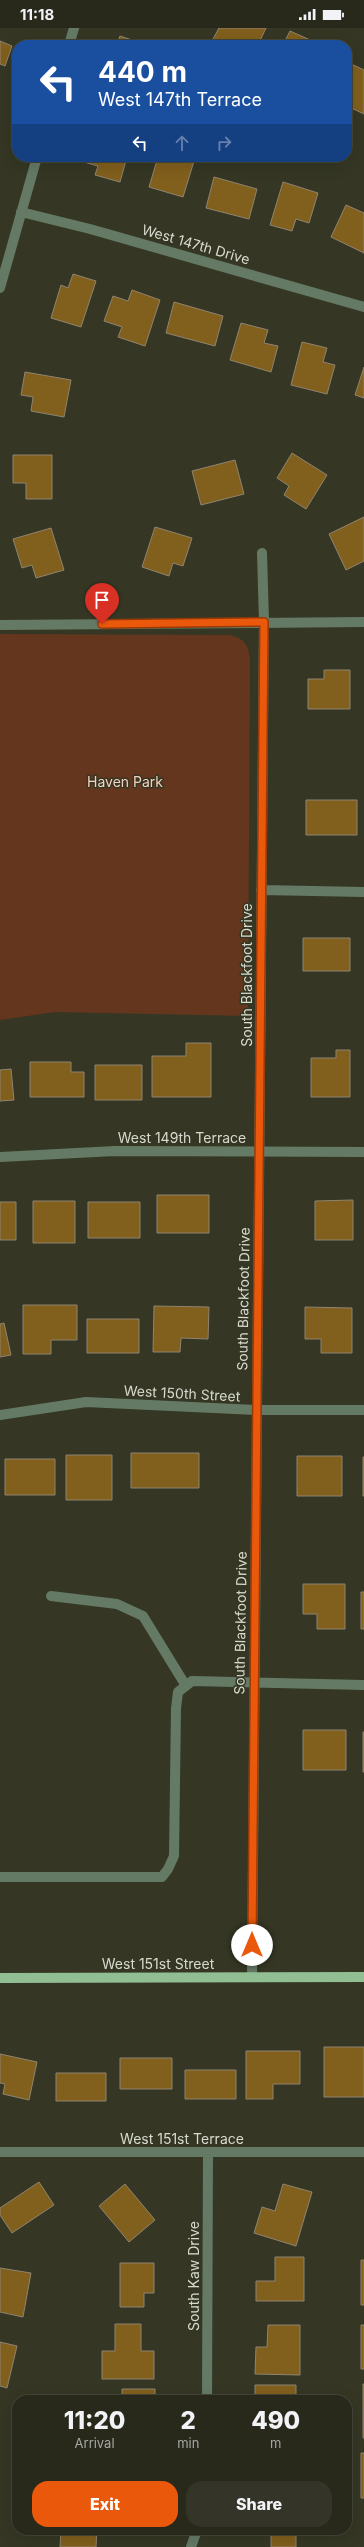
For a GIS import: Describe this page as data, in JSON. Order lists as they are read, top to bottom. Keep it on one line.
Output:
{"streets":{"main road":["West 151st Street"],"street":["West 147th Drive","South Blackfoot Drive","West 149th Terrace","West 150th Street","West 151st Terrace","South Kaw Drive"]},"crossings":[["South Blackfoot Drive","West 149th Terrace"],["South Blackfoot Drive","West 150th Street"],["South Blackfoot Drive","West 151st Street"],["West 151st Terrace","South Kaw Drive"]],"parks":["Haven Park"],"page":{"status":"11:18","turn":["440 m","West 147th Terrace"],"eta":["11:20","Arrival","2","min","490","m"],"buttons":["Exit","Share"]}}
